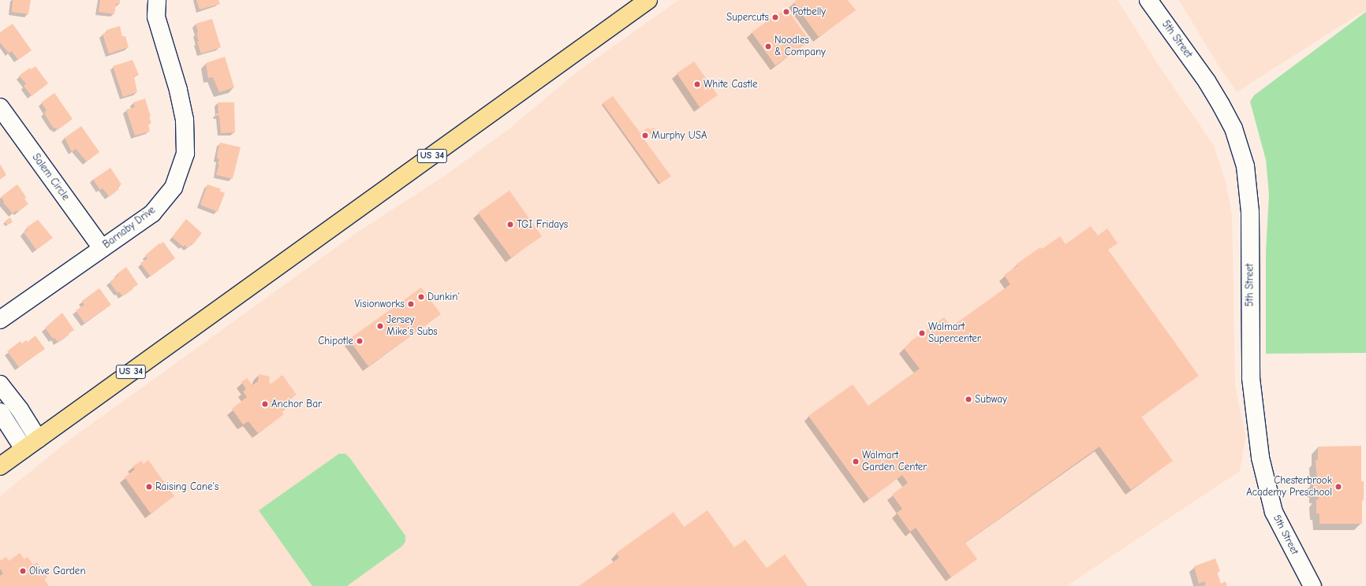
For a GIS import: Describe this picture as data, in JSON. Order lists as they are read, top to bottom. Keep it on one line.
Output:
{"streets":{"main road":["US 34"],"street":["5th Street","Salem Circle","Barnaby Drive"]},"crossings":[["Salem Circle","Barnaby Drive"]],"places":["Potbelly","Supercuts","Noodles & Company","White Castle","Murphy USA","TGI Fridays","Dunkin'","Visionworks","Jersey Mike's Subs","Walmart Supercenter","Chipotle","Subway","Anchor Bar","Walmart Garden Center","Raising Cane's","Chesterbrook Academy Preschool","Olive Garden"]}
